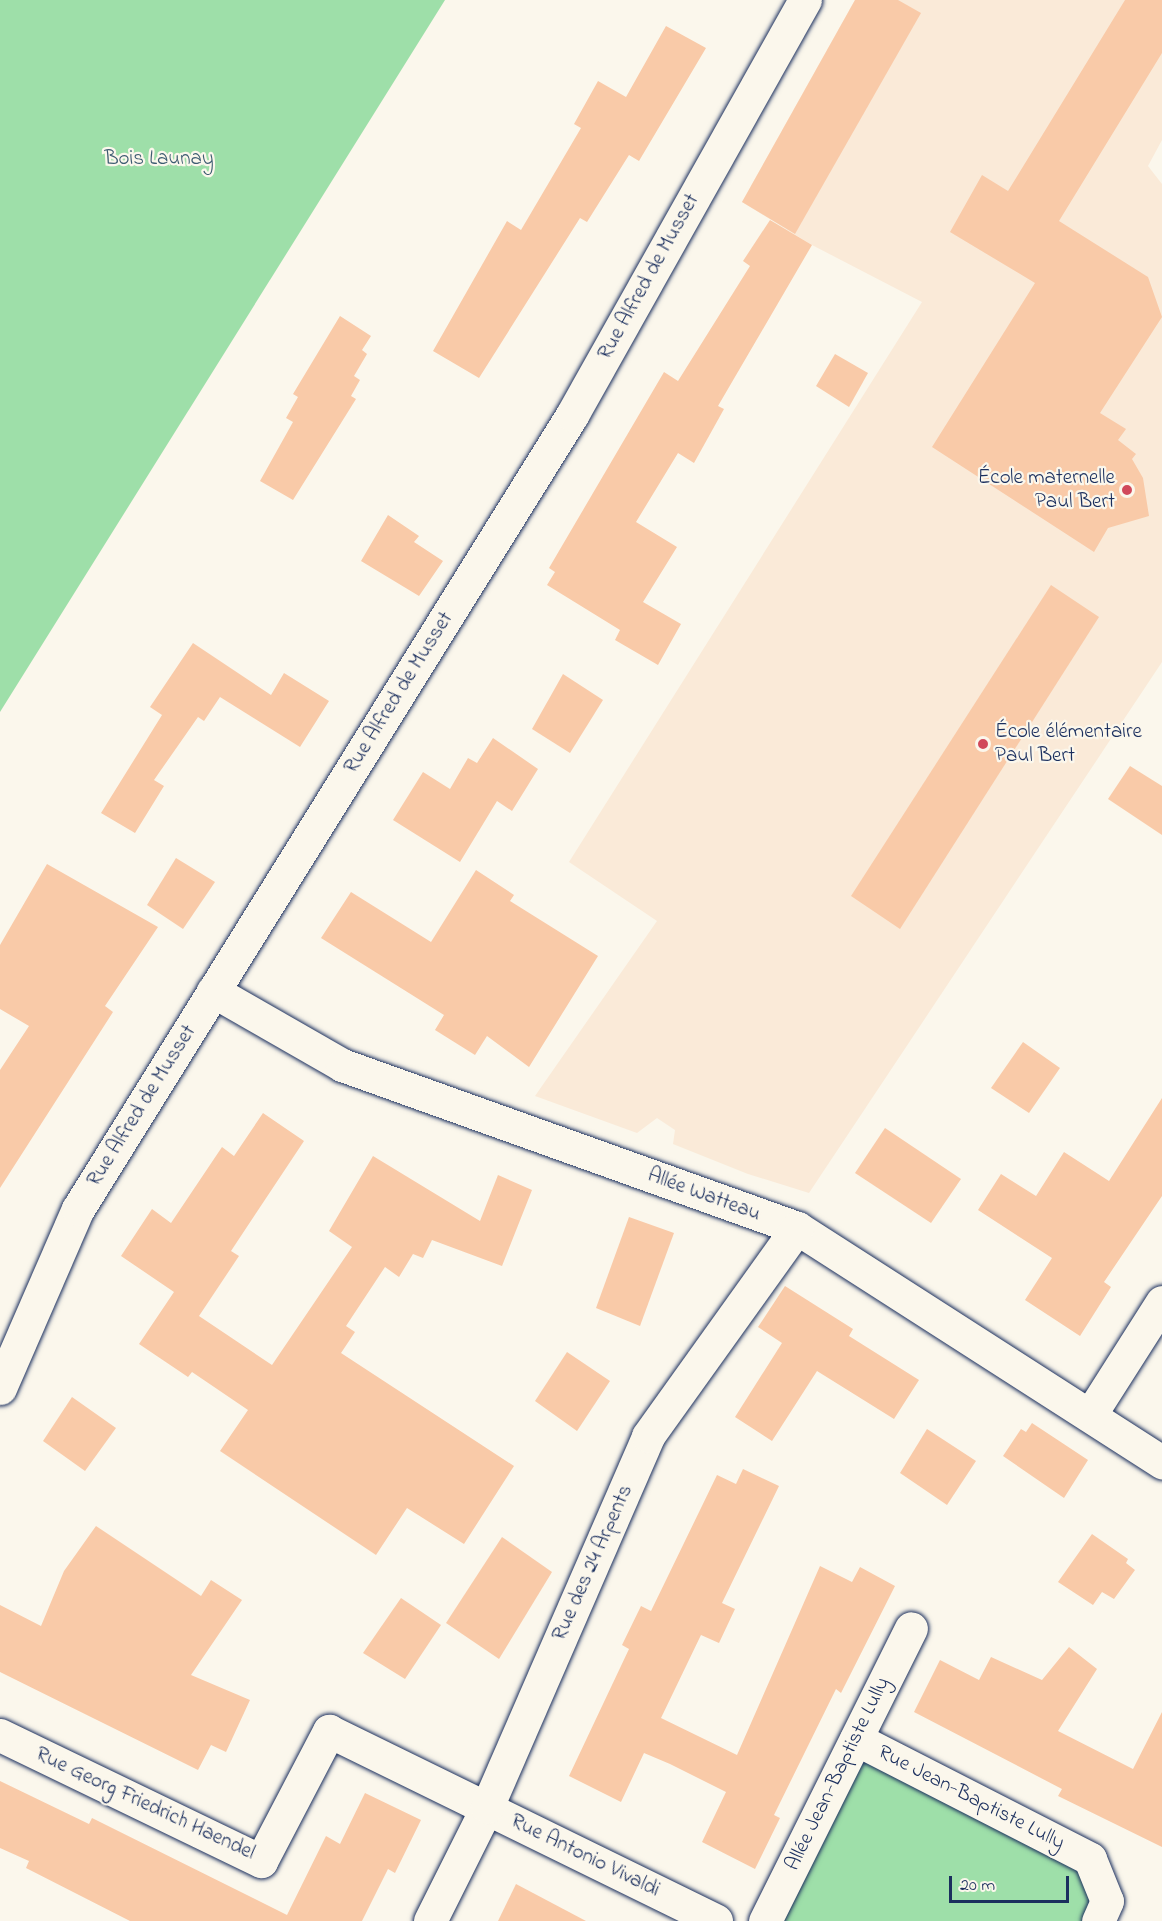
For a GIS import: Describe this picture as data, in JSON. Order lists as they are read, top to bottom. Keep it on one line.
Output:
{"streets":{"street":["Rue Alfred de Musset","Allée Watteau","Rue des 24 Arpents","Allée Jean-Baptiste Lully","Rue Jean-Baptiste Lully","Rue Georg Friedrich Haendel","Rue Antonio Vivaldi"]},"crossings":[["Rue Alfred de Musset","Allée Watteau"],["Allée Watteau","Rue des 24 Arpents"],["Rue des 24 Arpents","Rue Georg Friedrich Haendel"],["Rue des 24 Arpents","Rue Antonio Vivaldi"],["Allée Jean-Baptiste Lully","Rue Jean-Baptiste Lully"],["Rue Georg Friedrich Haendel","Rue Antonio Vivaldi"]],"parks":["Bois Launay"],"places":["École maternelle Paul Bert","École élémentaire Paul Bert"],"scale_bar":"20 m"}
